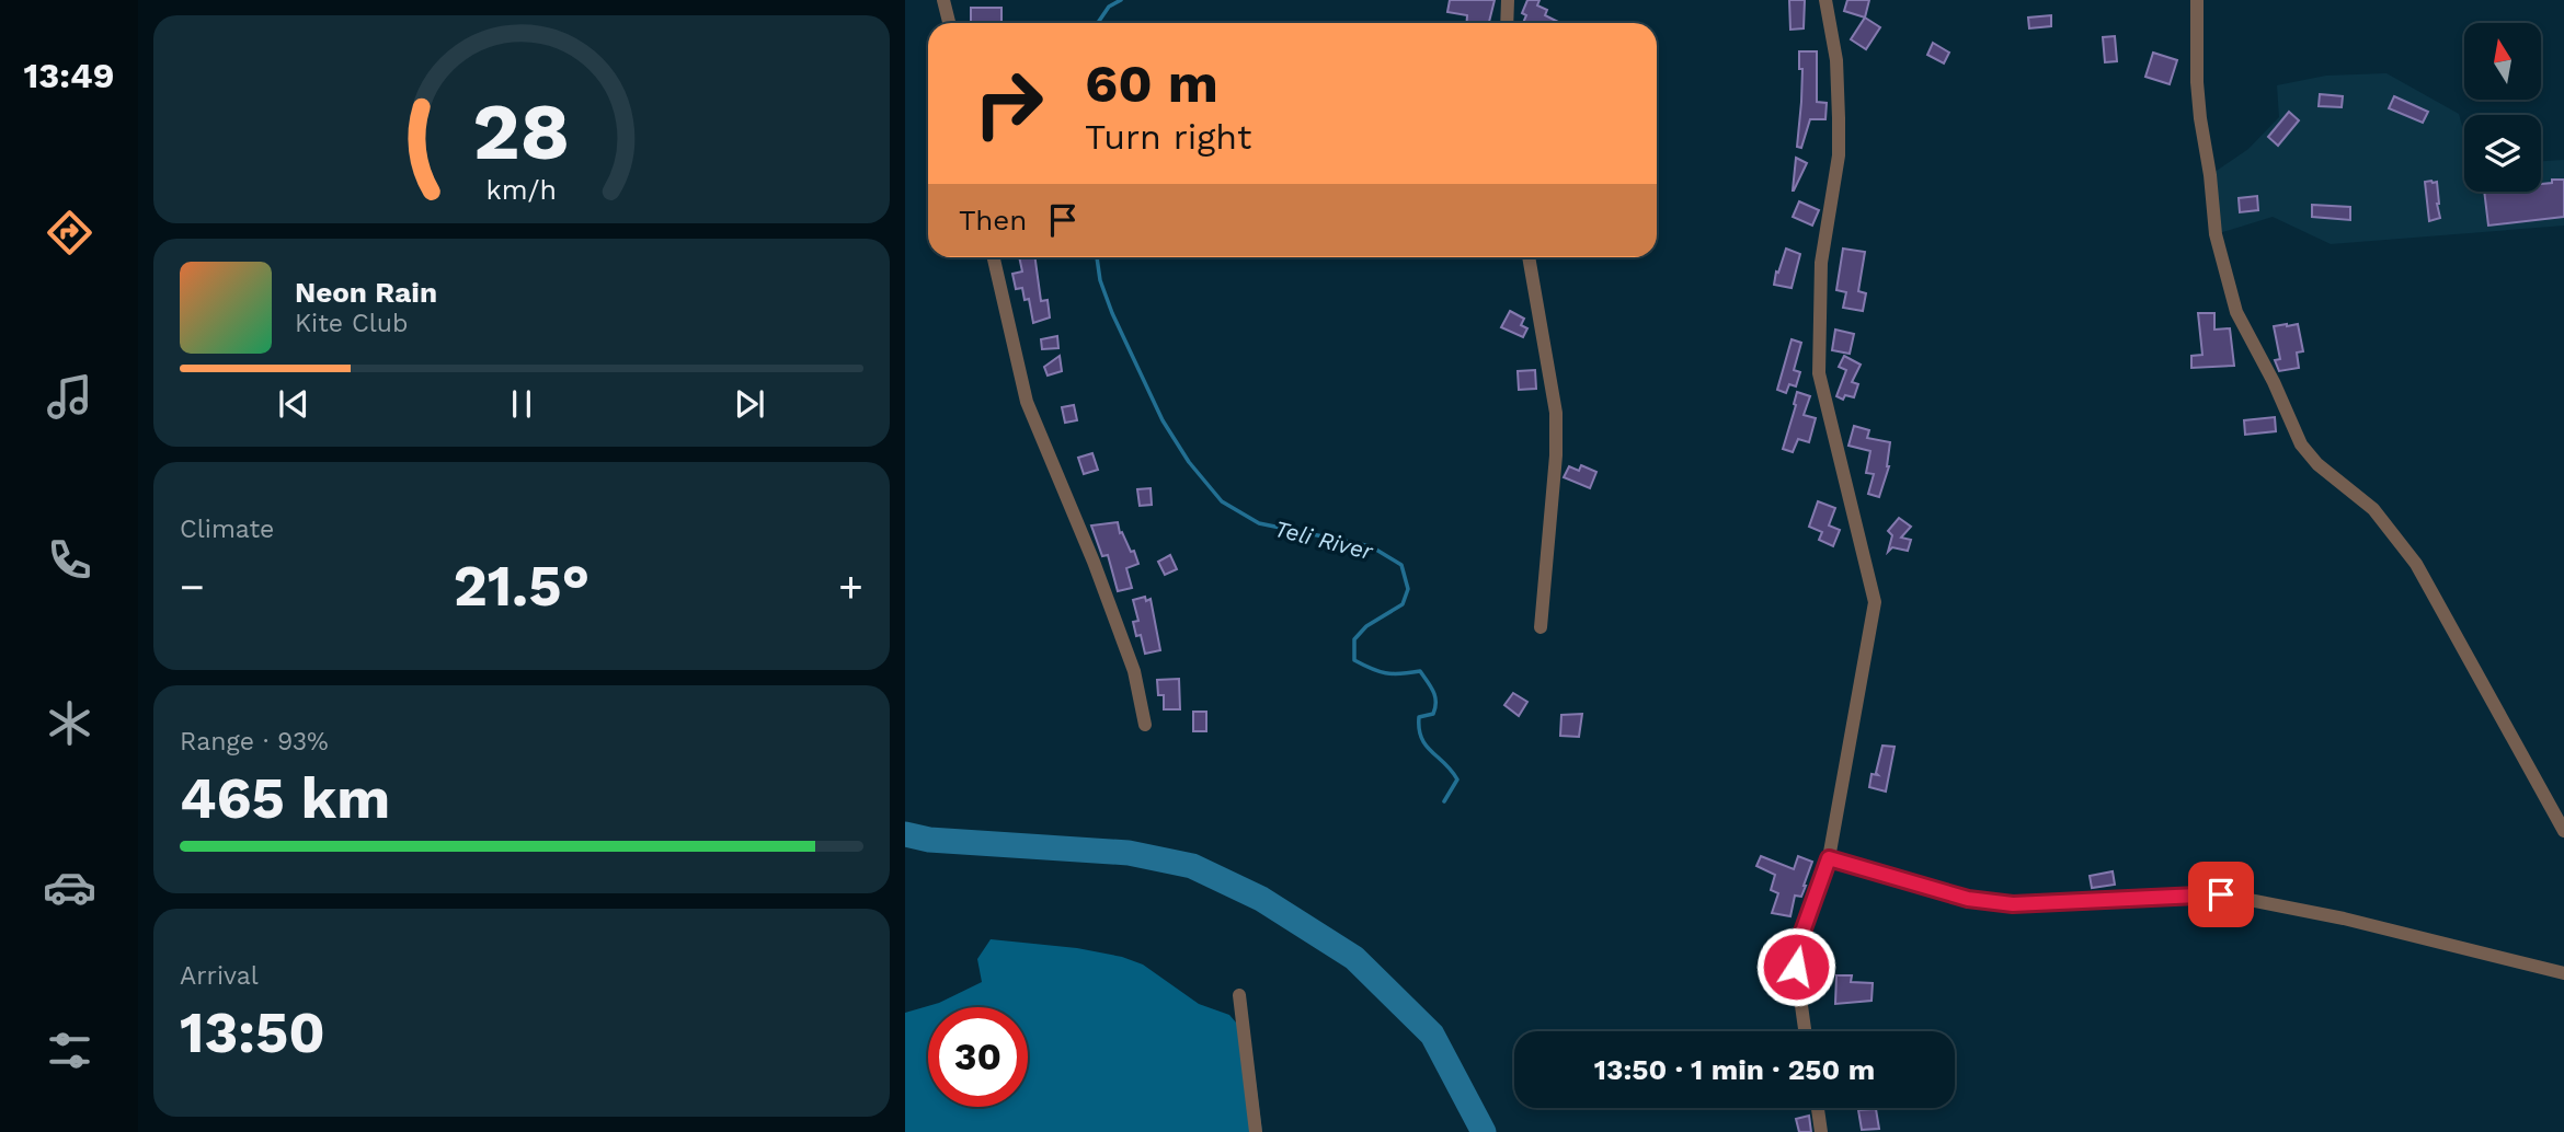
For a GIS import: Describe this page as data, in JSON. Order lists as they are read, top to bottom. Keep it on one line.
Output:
{"water":["Teli River"],"north":"top","page":{"tabs":"13:49","turn":["60 m","Turn right"],"then":"Then","song":["Neon Rain","Kite Club"],"tile":["Climate",["Range · 93%","465 km"],["Arrival","13:50"]],"heat":["−","21.5°","+"],"limit":"30","trip":"13:50 · 1 min · 250 m","gauge":["28","km/h"]}}
